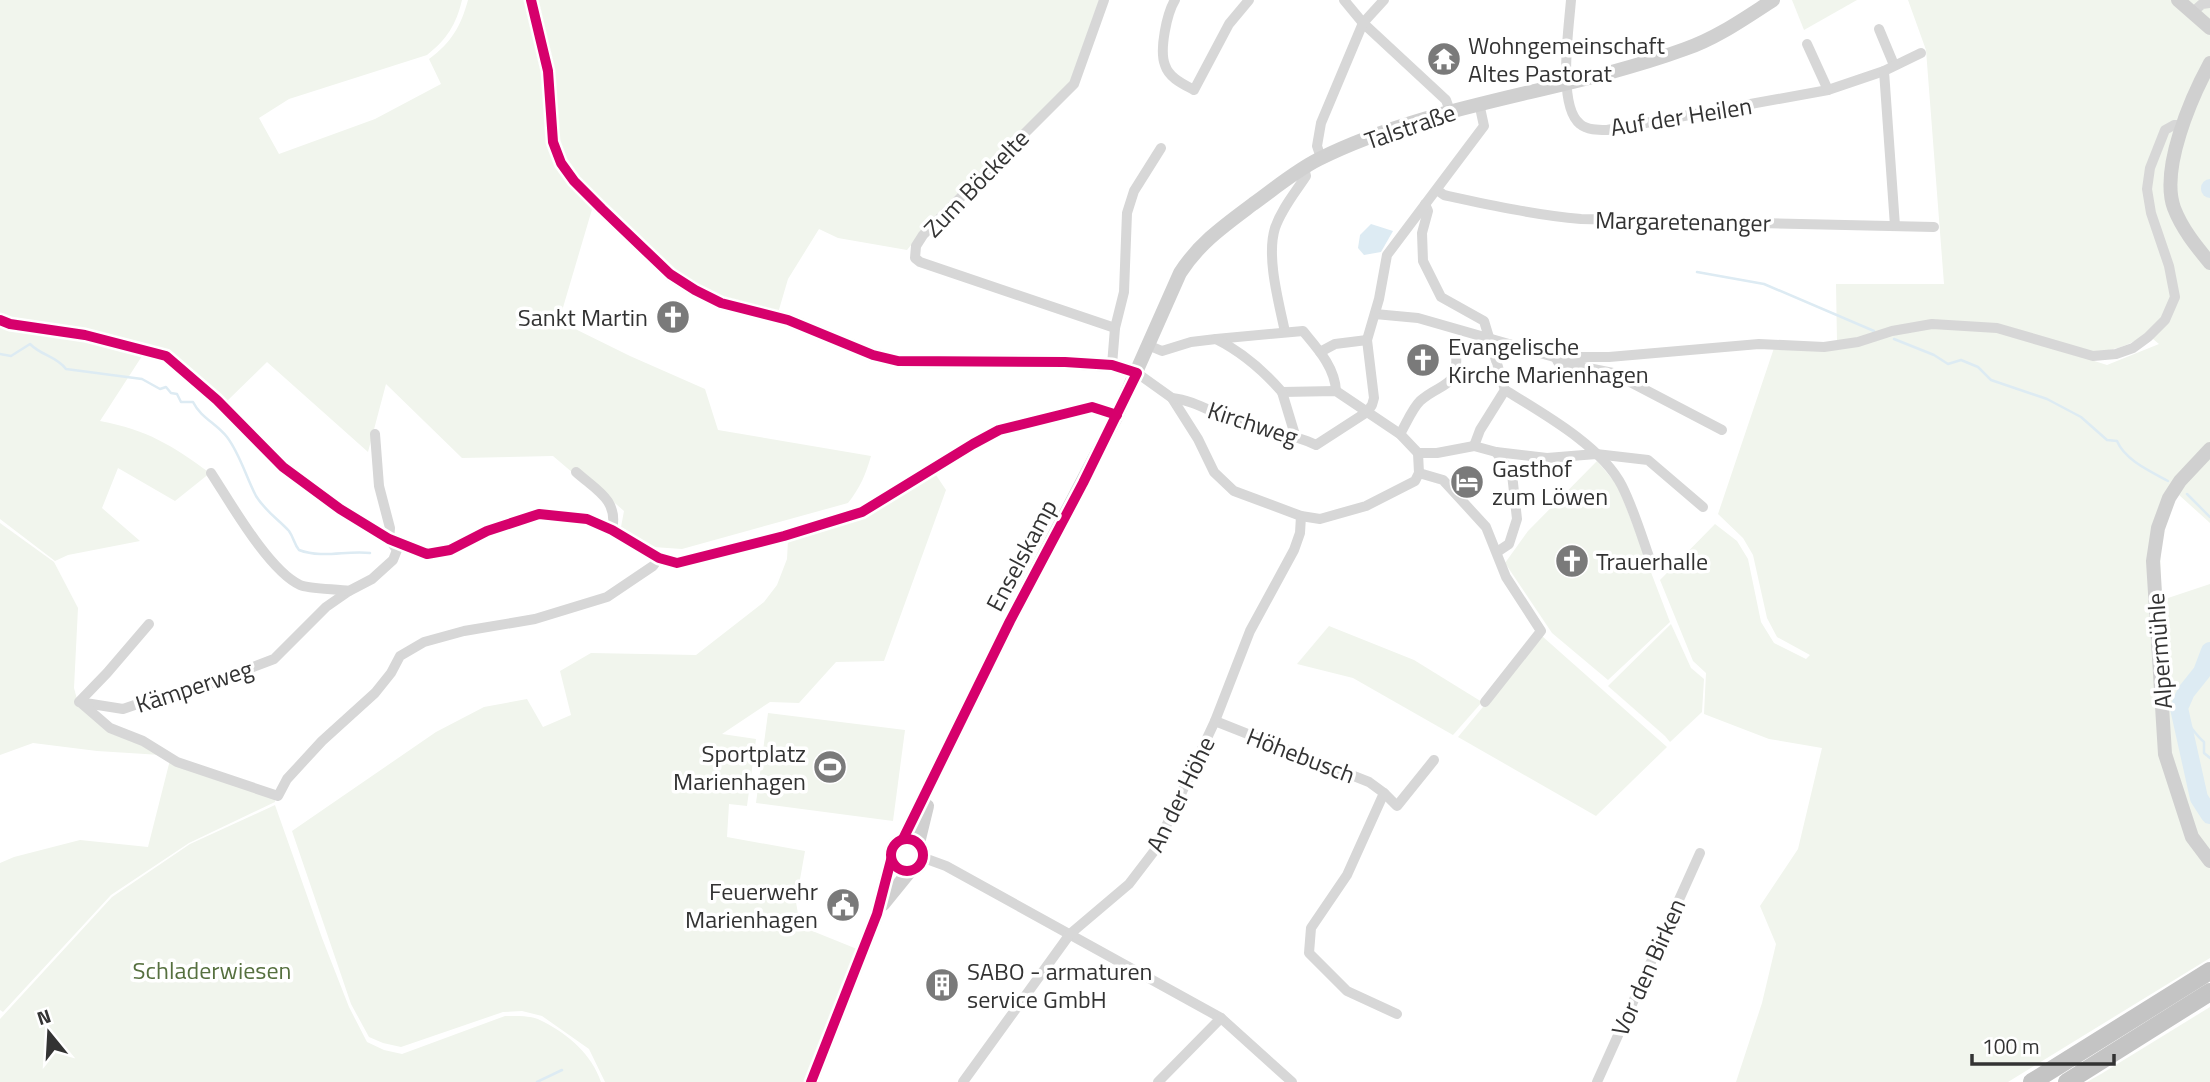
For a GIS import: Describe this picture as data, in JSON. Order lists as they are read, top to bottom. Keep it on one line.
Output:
{"streets":{"main road":["Talstraße","Enselskamp","Alpermühle"],"street":["Auf der Heilen","Zum Böckelte","Margaretenanger","Kirchweg","Kämperweg","Höhebusch","An der Höhe","Vor den Birken"]},"crossings":[["Auf der Heilen","Talstraße"],["Talstraße","Enselskamp"],["Höhebusch","An der Höhe"]],"parks":["Schladerwiesen"],"places":{"temple":["Wohngemeinschaft Altes Pastorat"],"church":["Sankt Martin","Evangelische Kirche Marienhagen","Trauerhalle"],"hotel":["Gasthof zum Löwen"],"sports":["Sportplatz Marienhagen"],"public building":["Feuerwehr Marienhagen"],"building":["SABO - armaturen service GmbH"]},"scale_bar":"100 m","north":"top"}
